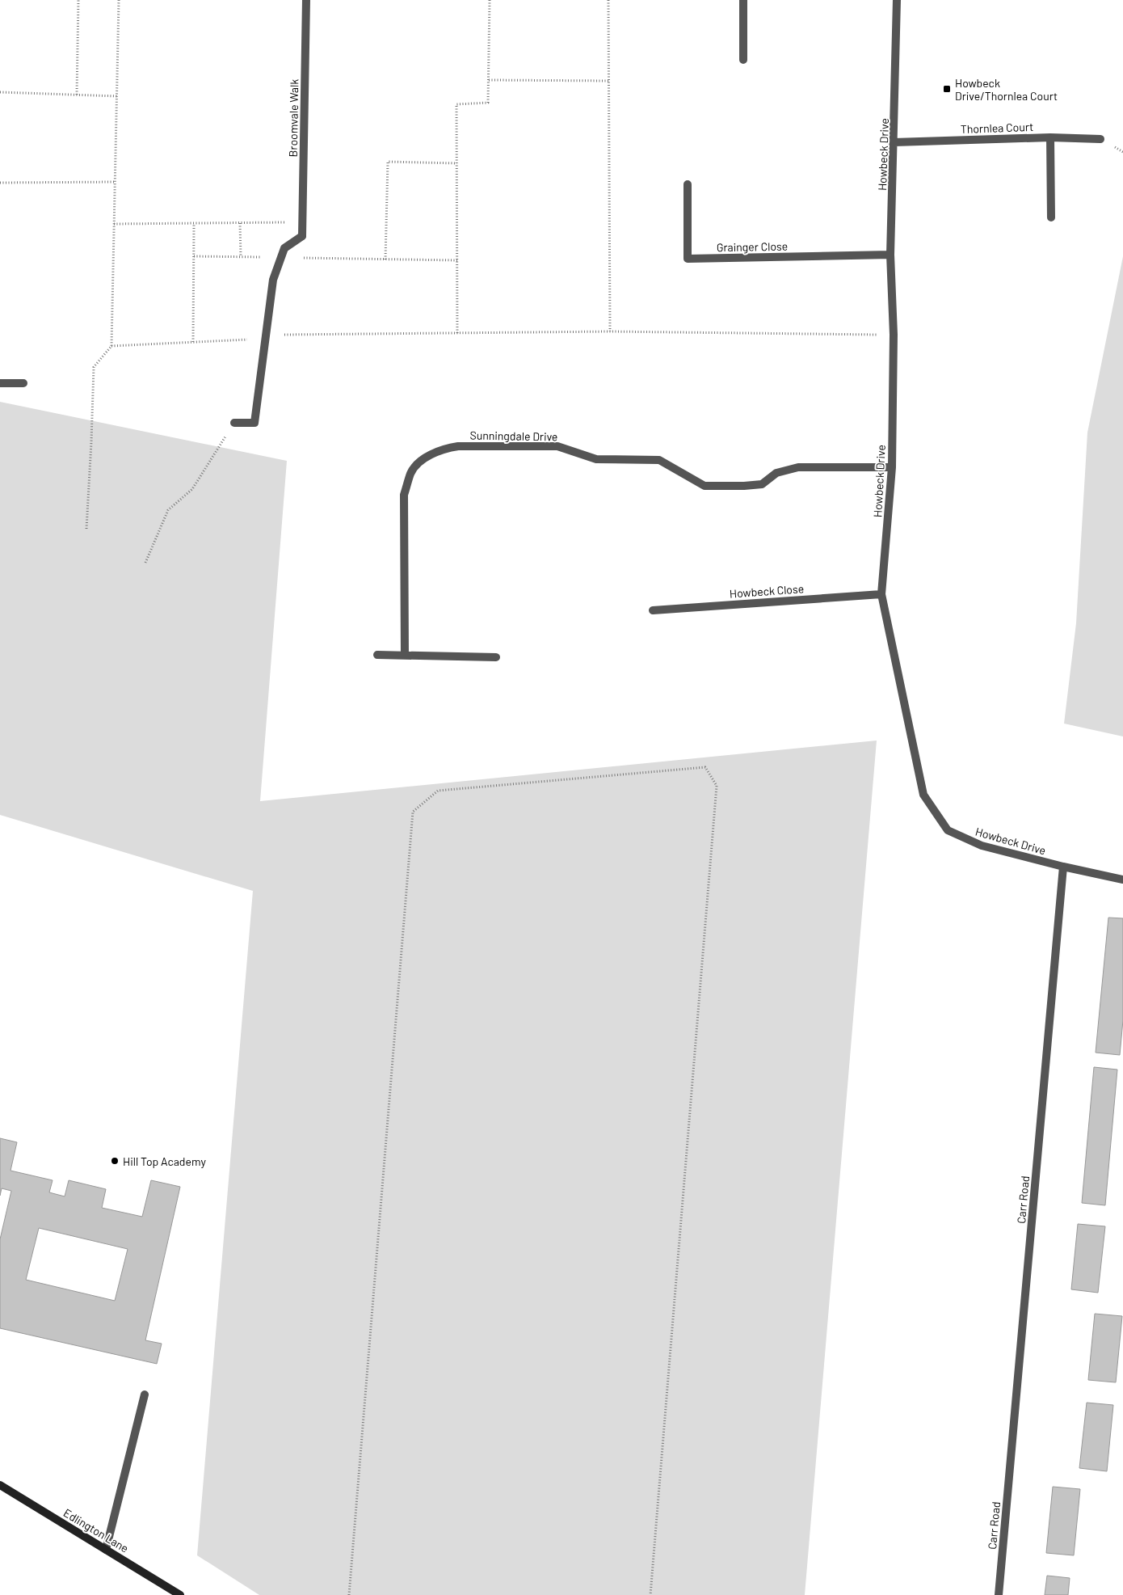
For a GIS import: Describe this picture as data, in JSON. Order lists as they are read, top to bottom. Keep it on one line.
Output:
{"streets":{"main road":["Edlington Lane"],"street":["Broomvale Walk","Thornlea Court","Howbeck Drive","Grainger Close","Sunningdale Drive","Howbeck Close","Carr Road"]},"crossings":[["Thornlea Court","Howbeck Drive"],["Howbeck Drive","Grainger Close"],["Howbeck Drive","Sunningdale Drive"],["Howbeck Drive","Howbeck Close"],["Howbeck Drive","Carr Road"]],"places":{"transit":["Howbeck Drive/Thornlea Court"],"other":["Hill Top Academy"]}}
